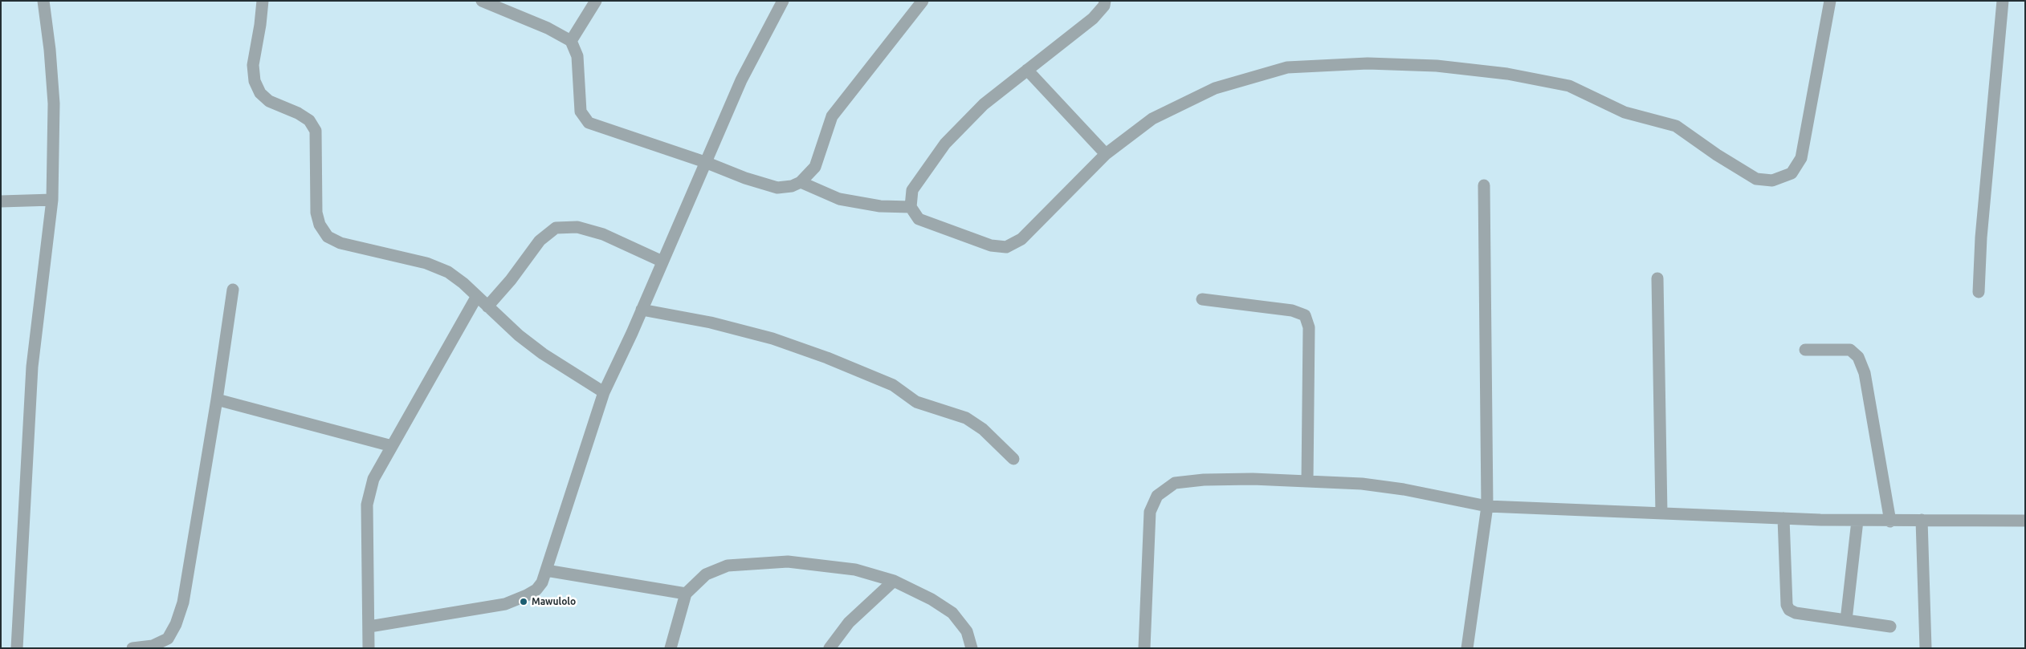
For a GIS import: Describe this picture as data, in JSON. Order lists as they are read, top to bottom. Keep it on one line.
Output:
{"places":["Mawulolo"]}
